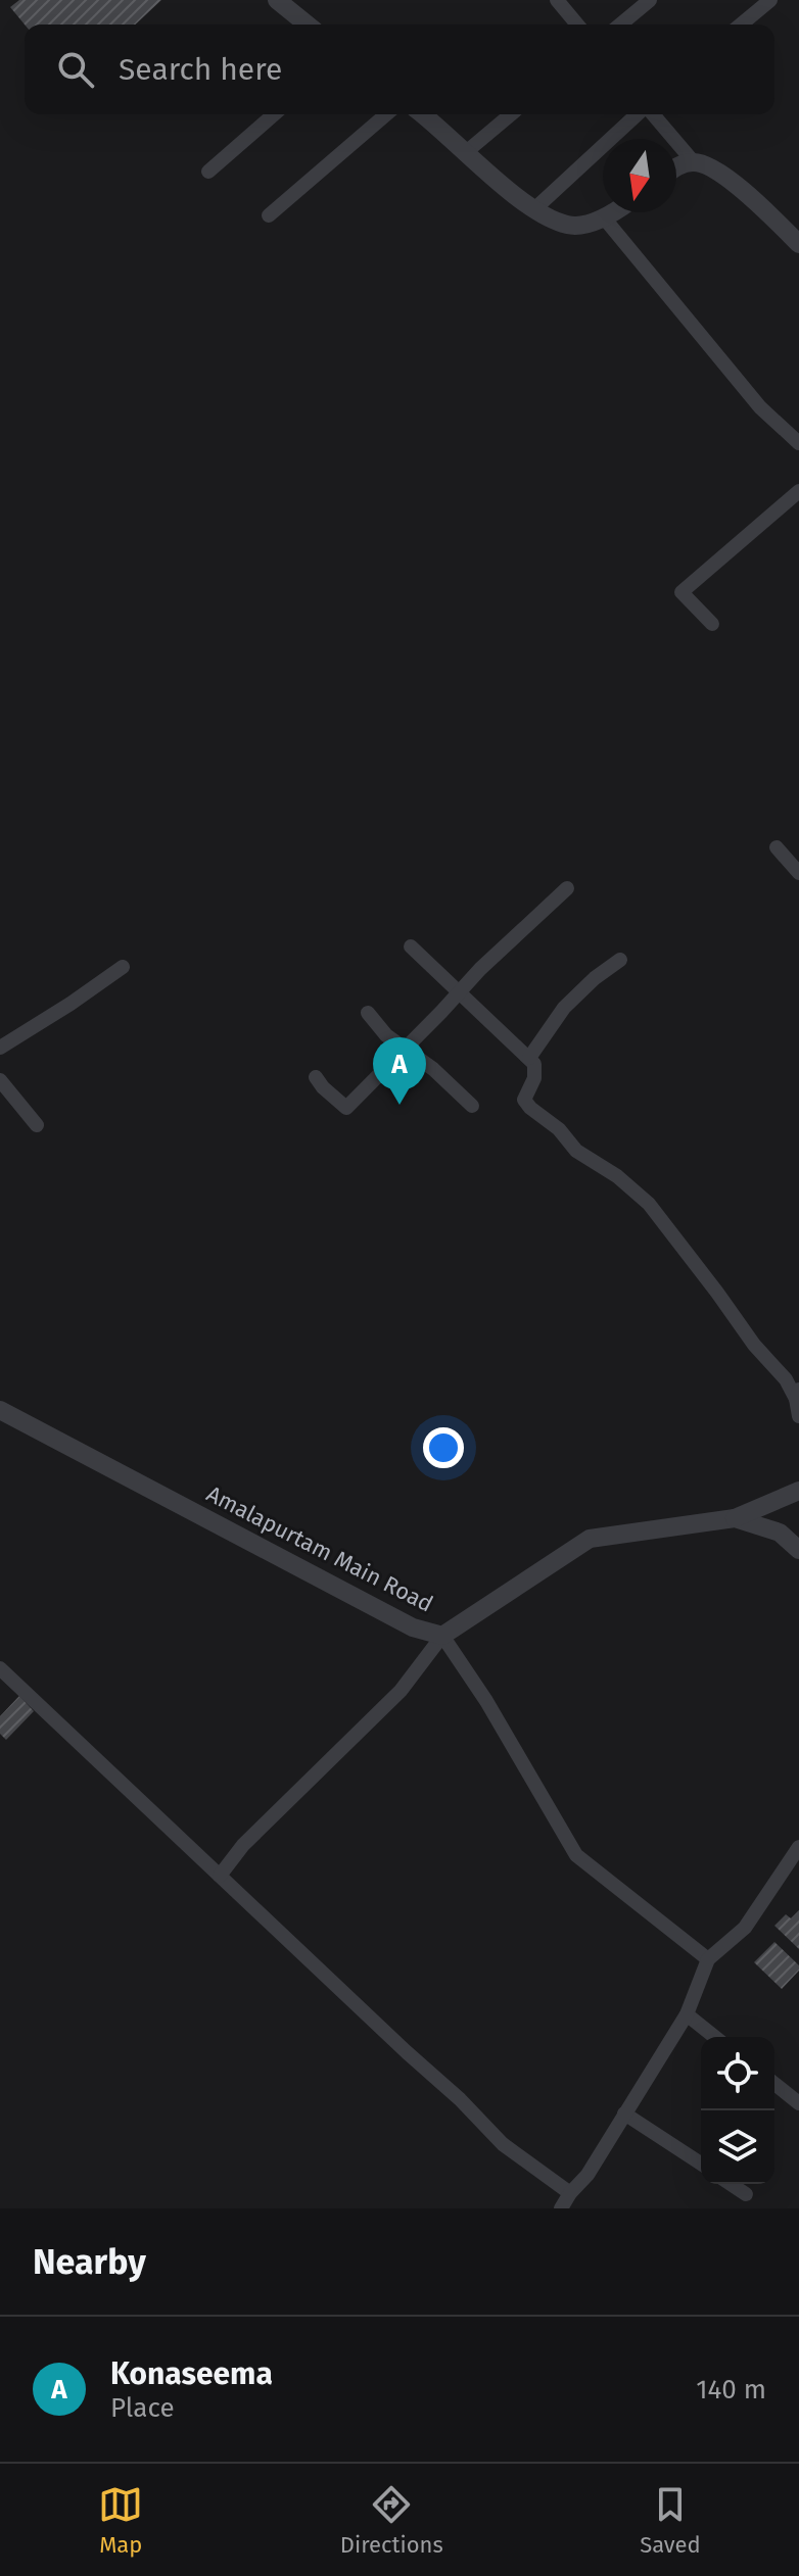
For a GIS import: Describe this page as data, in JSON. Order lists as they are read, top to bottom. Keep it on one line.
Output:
{"streets":{"street":["Amalapurtam Main Road"]},"north":"bottom","page":{"search":"Search here","pins":"A","heading":"Nearby","list":[{"mark":"A","name":"Konaseema","note":"Place","value":"140 m"}],"nav":["Map","Directions","Saved"]}}
